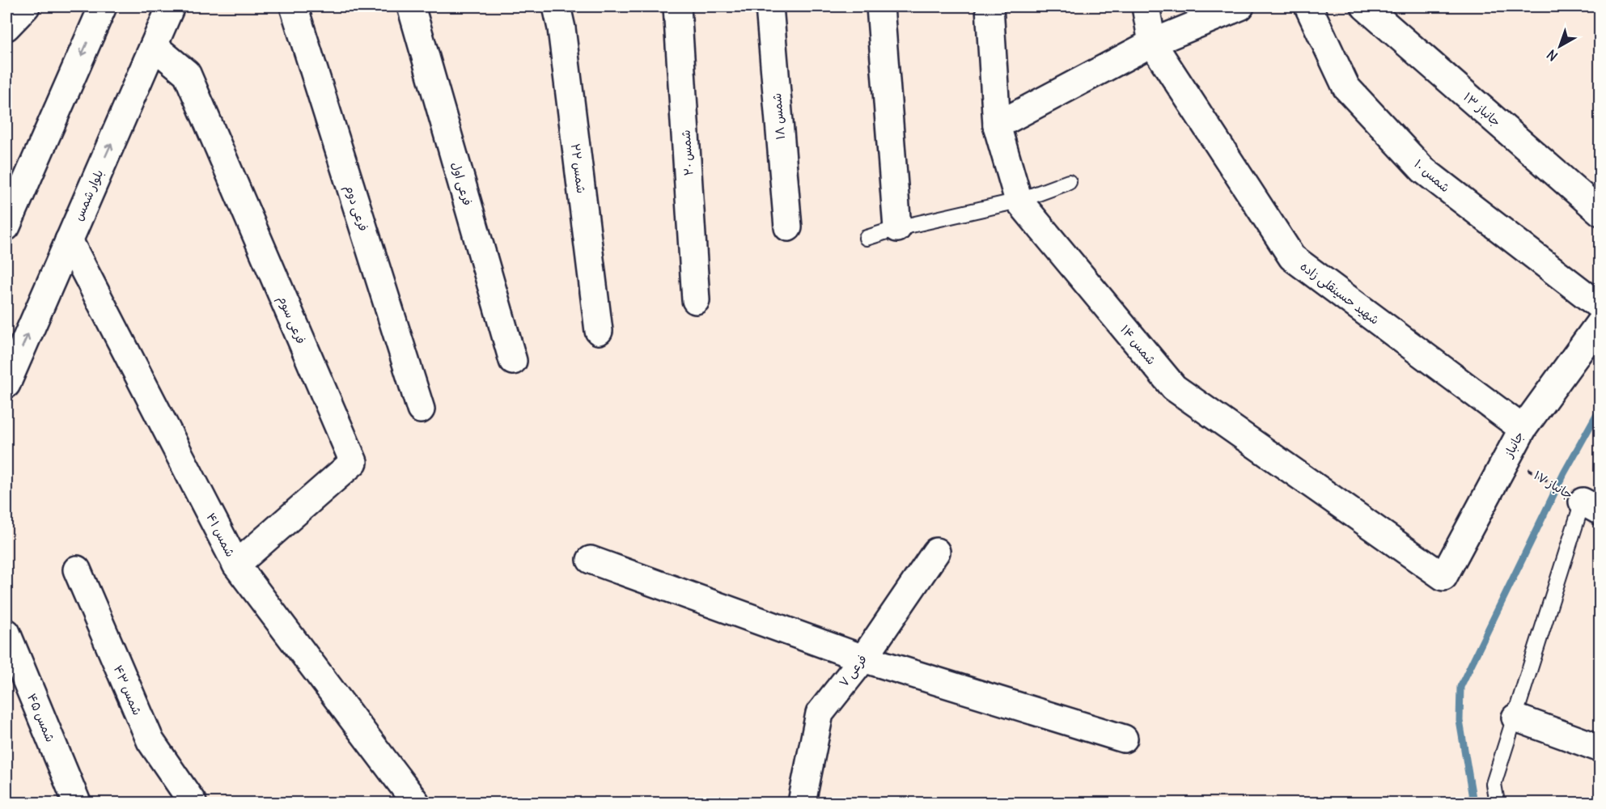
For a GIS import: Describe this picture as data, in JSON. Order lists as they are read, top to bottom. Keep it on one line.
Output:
{"streets":{"street":["جانباز ۱۳","شمس ۱۸","شمس ۲۰","شمس ۲۲","شمس ۱۰","فرعی اول","بلوار شمس","فرعی دوم","شهید حسینقلی زاده","فرعی سوم","شمس ۱۴","جانباز","شمس ۴۱","فرعی ۷","شمس ۴۳","شمس ۴۵"],"path":["جانباز ۱۷"]},"crossings":[["بلوار شمس","فرعی سوم"],["بلوار شمس","شمس ۴۱"],["شهید حسینقلی زاده","جانباز"],["فرعی سوم","شمس ۴۱"],["شمس ۱۴","جانباز"],["جانباز","جانباز ۱۷"]],"north":"bottom left"}
